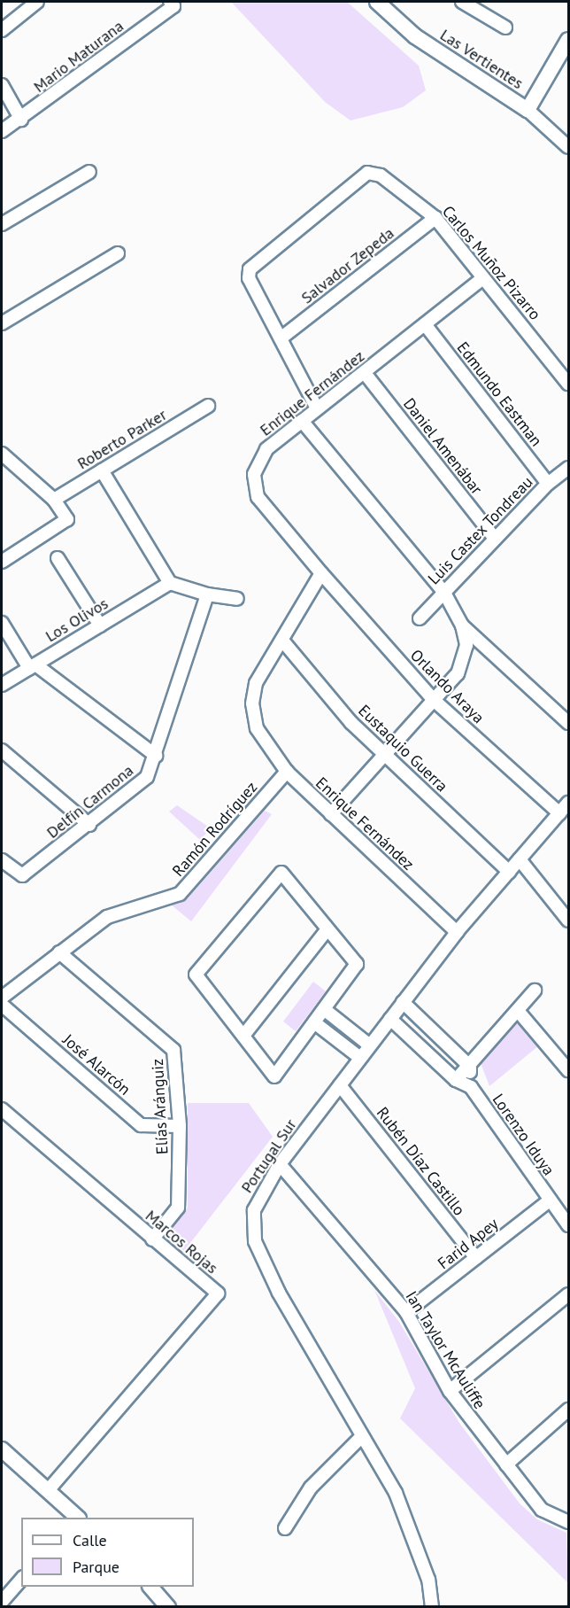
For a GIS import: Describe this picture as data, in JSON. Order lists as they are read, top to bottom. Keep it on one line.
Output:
{"streets":{"street":["Mario Maturana","Las Vertientes","Carlos Muñoz Pizarro","Salvador Zepeda","Enrique Fernández","Edmundo Eastman","Roberto Parker","Daniel Amenábar","Luis Castex Tondreau","Los Olivos","Orlando Araya","Eustaquio Guerra","Delfín Carmona","Ramón Rodríguez","José Alarcón","Elías Aránguiz","Lorenzo Iduya","Portugal Sur","Rubén Díaz Castillo","Marcos Rojas","Farid Apey","Ian Taylor McAuliffe"]},"crossings":[["Carlos Muñoz Pizarro","Salvador Zepeda"],["Carlos Muñoz Pizarro","Enrique Fernández"],["Enrique Fernández","Edmundo Eastman"],["Enrique Fernández","Daniel Amenábar"],["Enrique Fernández","Orlando Araya"],["Enrique Fernández","Eustaquio Guerra"],["Enrique Fernández","Ramón Rodríguez"],["Enrique Fernández","Portugal Sur"],["Edmundo Eastman","Luis Castex Tondreau"],["Daniel Amenábar","Luis Castex Tondreau"],["Orlando Araya","Portugal Sur"],["Eustaquio Guerra","Portugal Sur"],["Ramón Rodríguez","Elías Aránguiz"],["José Alarcón","Elías Aránguiz"],["Elías Aránguiz","Marcos Rojas"],["Lorenzo Iduya","Portugal Sur"],["Lorenzo Iduya","Farid Apey"],["Portugal Sur","Rubén Díaz Castillo"],["Portugal Sur","Ian Taylor McAuliffe"],["Rubén Díaz Castillo","Farid Apey"],["Farid Apey","Ian Taylor McAuliffe"]],"legend":["Calle","Parque"]}
